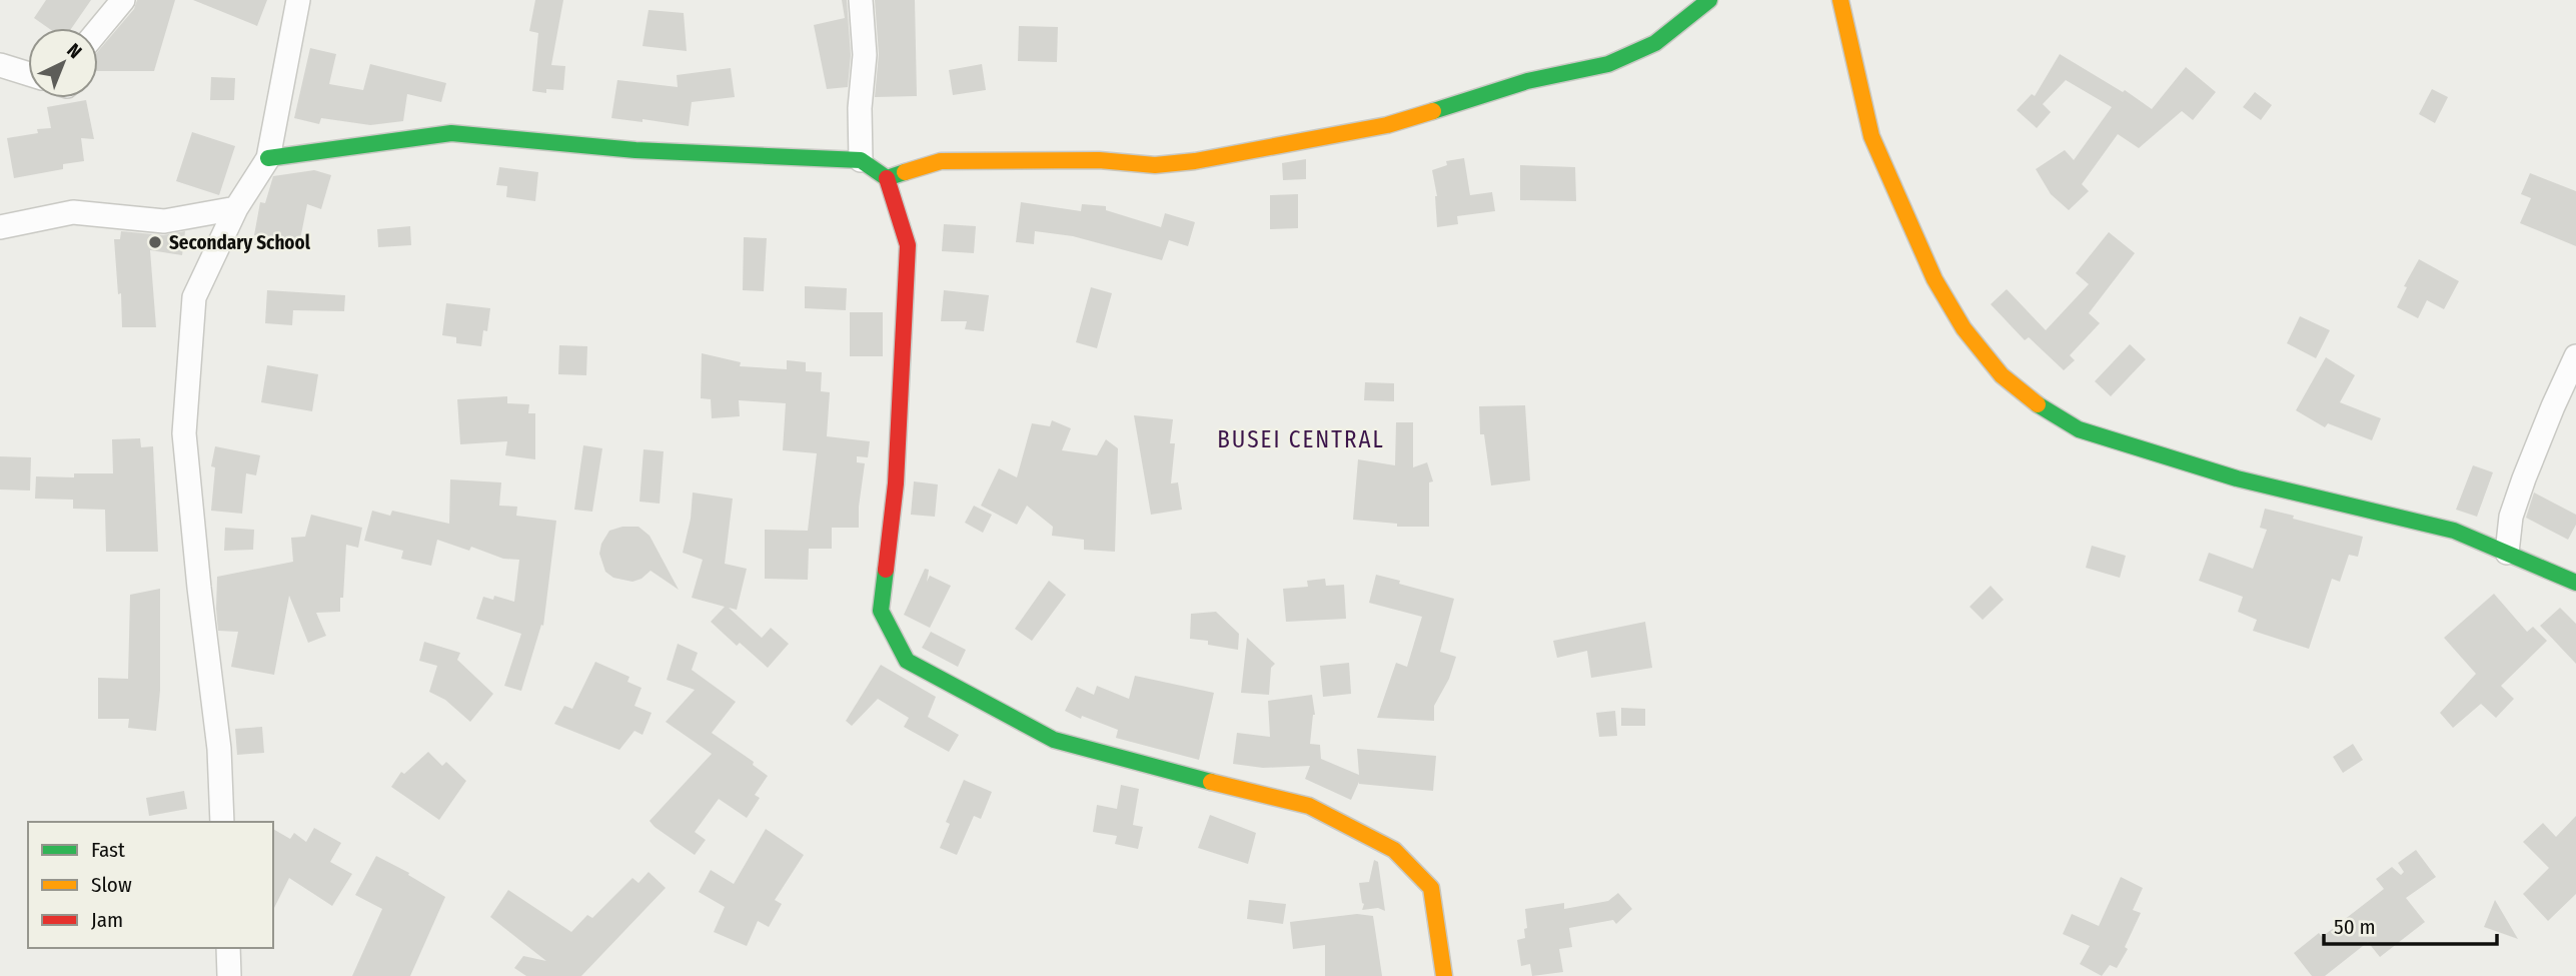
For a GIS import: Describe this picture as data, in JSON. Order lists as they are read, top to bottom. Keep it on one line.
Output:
{"districts":["BUSEI CENTRAL"],"places":["Secondary School"],"legend":["Fast","Slow","Jam"],"scale_bar":"50 m","north":"top right"}
